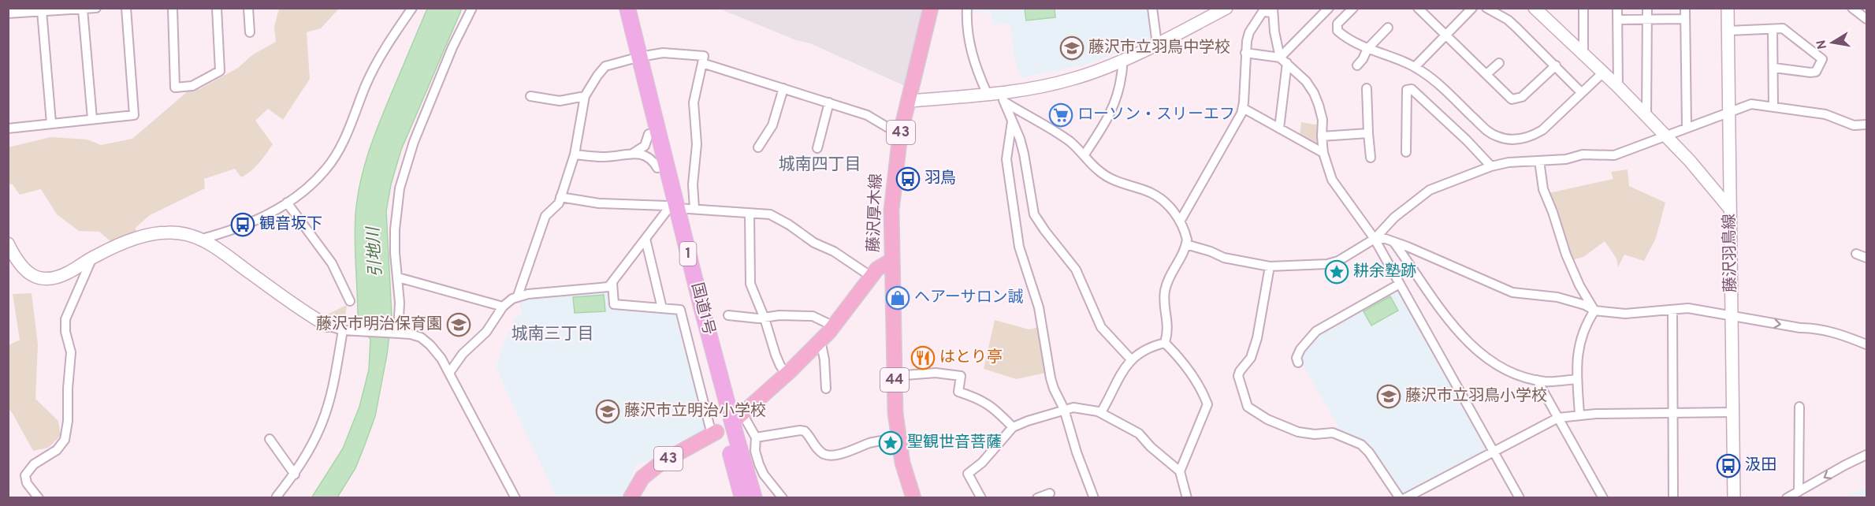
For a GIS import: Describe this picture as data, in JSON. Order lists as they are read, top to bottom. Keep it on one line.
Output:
{"streets":{"highway":["1","国道1号"],"main road":["43","藤沢厚木線","44"],"street":["藤沢羽鳥線"]},"crossings":[["藤沢厚木線","44"]],"districts":["城南四丁目","城南三丁目"],"water":["引地川"],"places":{"school or university":["藤沢市立羽鳥中学校","藤沢市明治保育園","藤沢市立羽鳥小学校","藤沢市立明治小学校"],"supermarket":["ローソン・スリーエフ"],"bus stop":["羽鳥","観音坂下","汲田"],"place":["耕余塾跡","聖観世音菩薩"],"shop":["ヘアーサロン誠"],"restaurant":["はとり亭"]},"north":"left"}
